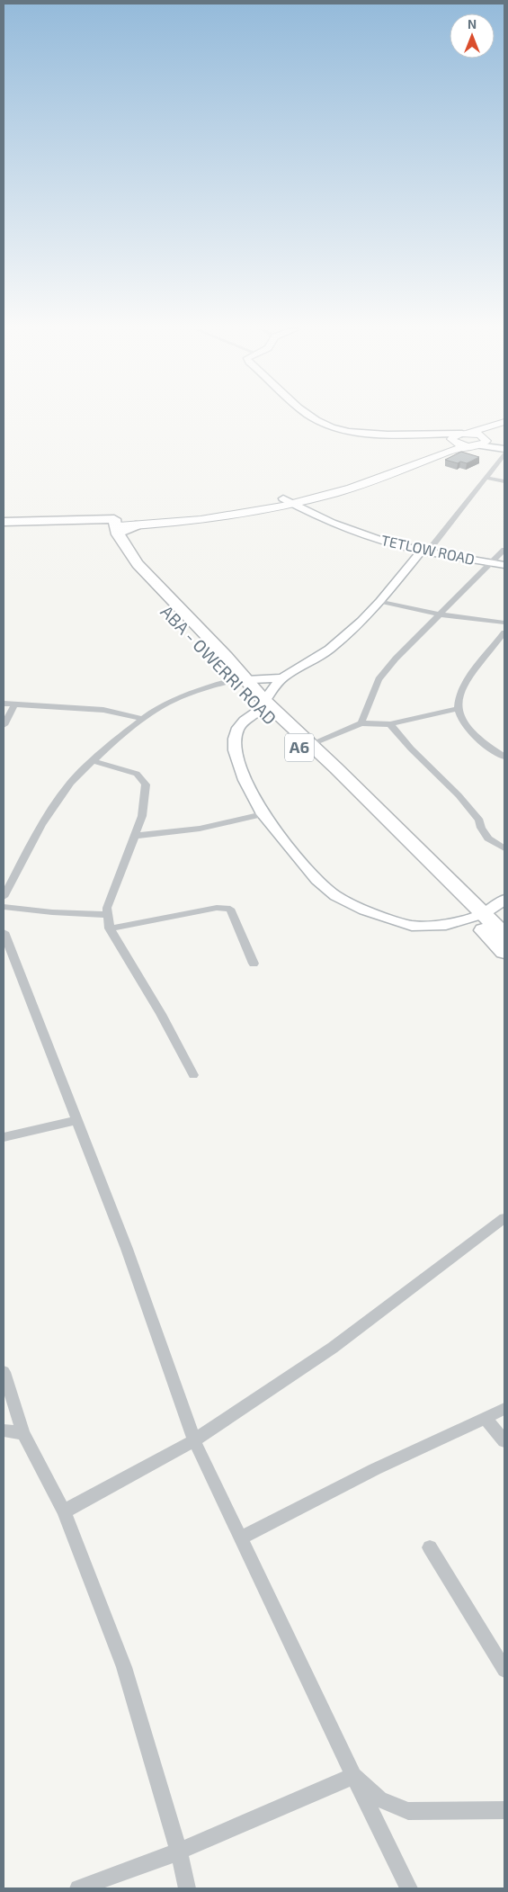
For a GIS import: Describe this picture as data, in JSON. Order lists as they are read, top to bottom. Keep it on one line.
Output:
{"streets":{"highway":["ABA - OWERRI ROAD","A6"],"street":["TETLOW ROAD"]},"north":"top"}
